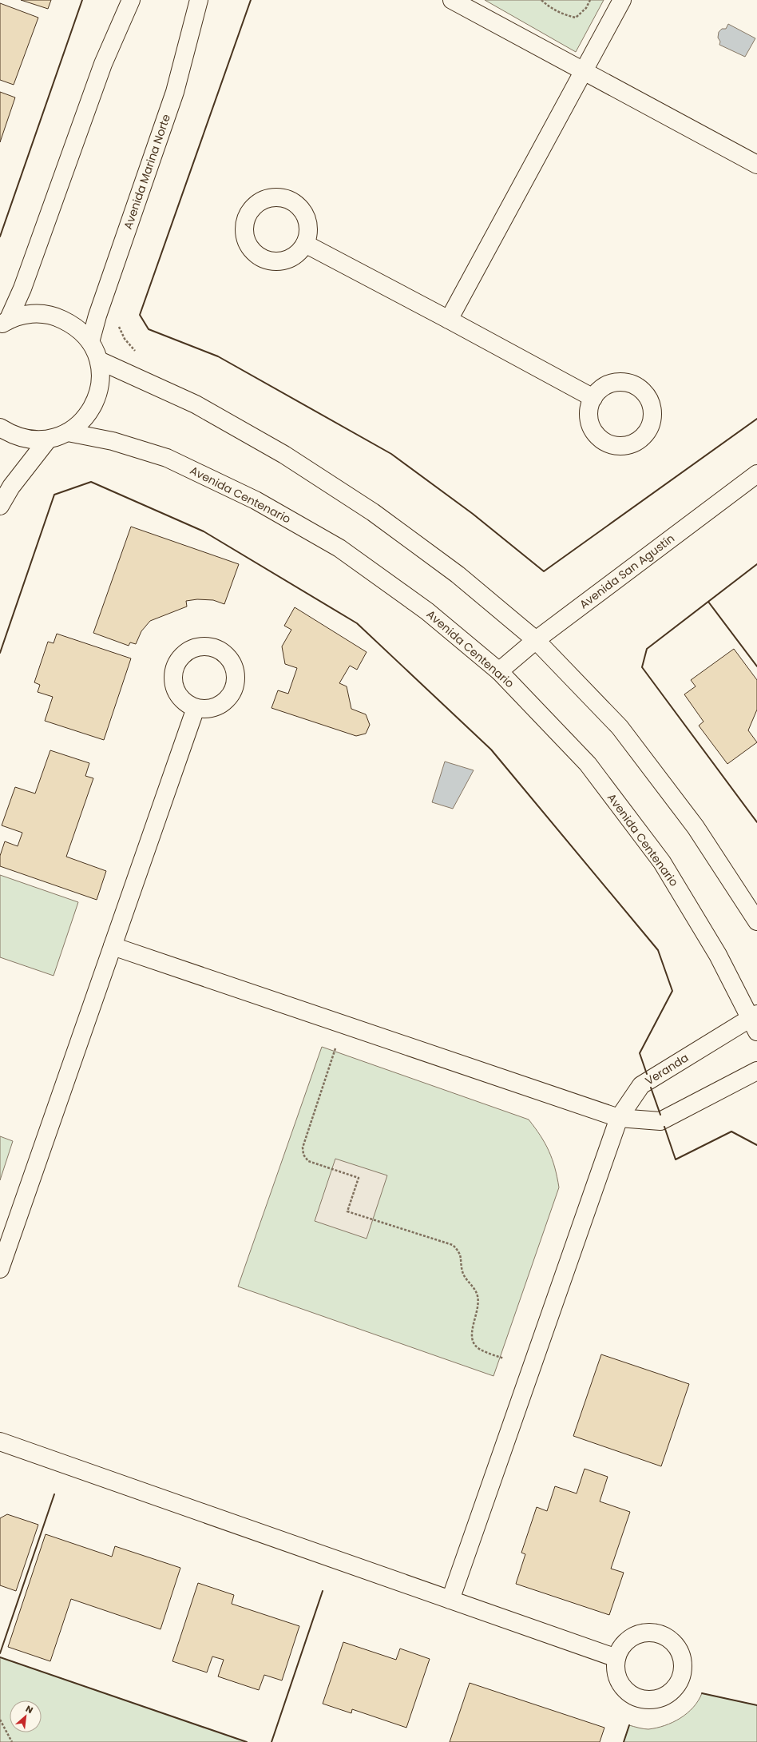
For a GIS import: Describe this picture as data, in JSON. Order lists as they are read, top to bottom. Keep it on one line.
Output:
{"streets":{"street":["Avenida Marina Norte","Avenida Centenario","Avenida San Agustín","Veranda"]},"crossings":[["Avenida Centenario","Avenida San Agustín"],["Avenida Centenario","Veranda"]],"north":"top right"}
